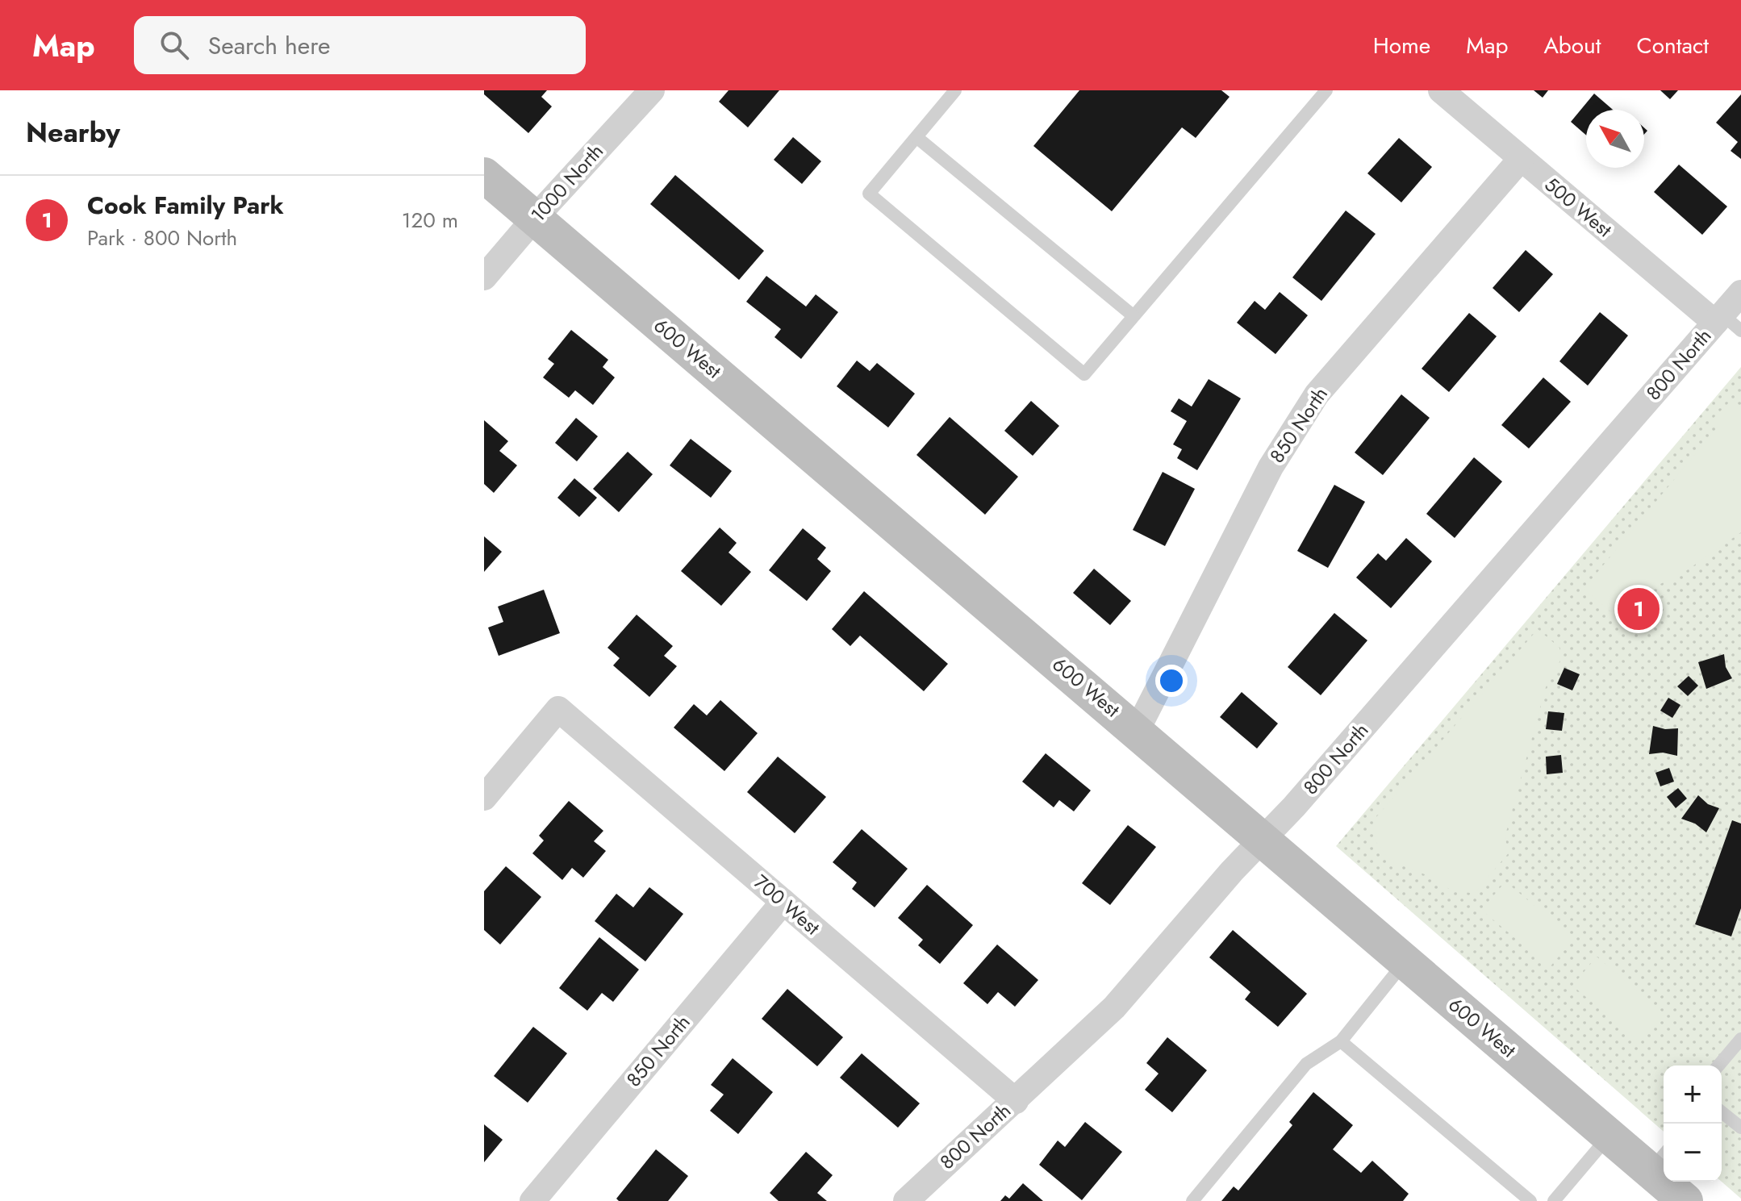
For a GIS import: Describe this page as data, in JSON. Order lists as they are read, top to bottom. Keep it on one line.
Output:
{"streets":{"street":["1000 North","500 West","600 West","800 North","850 North","700 West"]},"crossings":[["1000 North","600 West"],["500 West","800 North"],["500 West","850 North"],["600 West","800 North"],["600 West","850 North"],["800 North","700 West"],["850 North","700 West"]],"north":"top left","page":{"header":"Map","search":"Search here","nav":["Home","Map","About","Contact"],"heading":"Nearby","list":[{"mark":"1","name":"Cook Family Park","note":"Park · 800 North","value":"120 m"}],"pins":"1","map_buttons":["+","−"]}}
